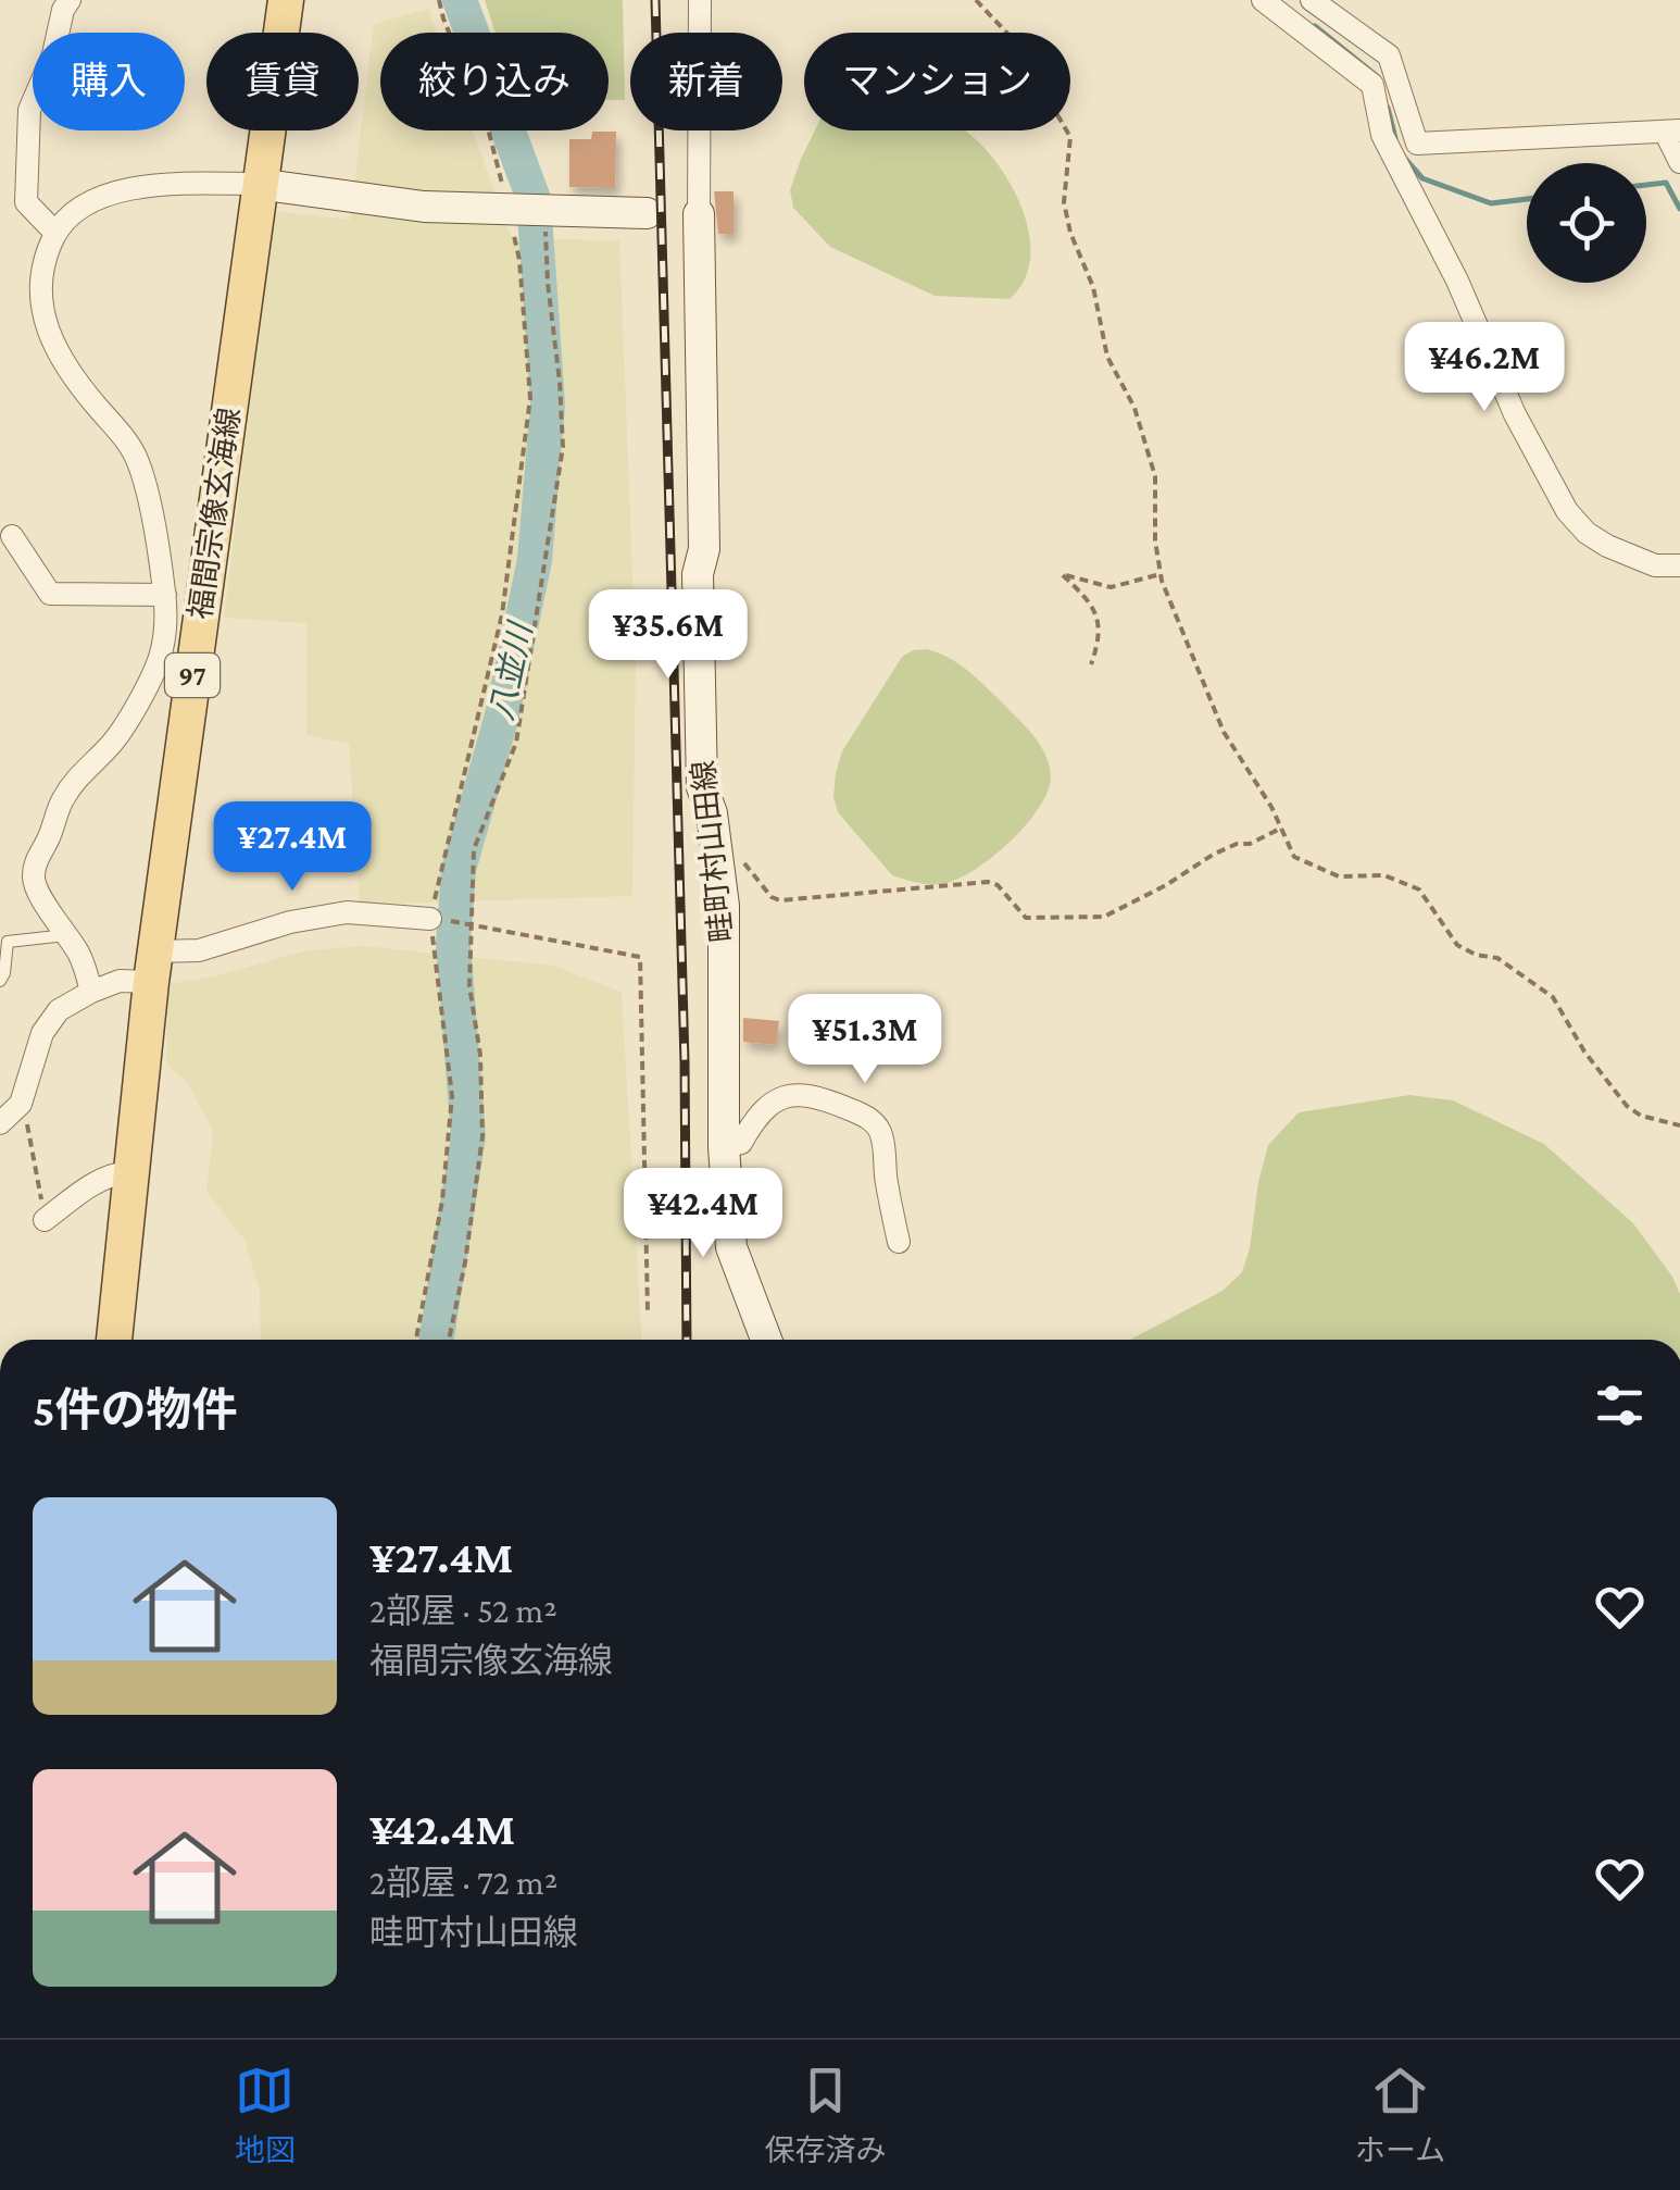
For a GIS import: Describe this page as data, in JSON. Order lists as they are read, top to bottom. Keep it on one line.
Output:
{"streets":{"main road":["福間宗像玄海線","97","畦町村山田線"]},"water":["八並川"],"page":{"chip":["購入","賃貸","絞り込み","新着","マンション"],"price":["¥46.2M","¥35.6M","¥27.4M","¥51.3M","¥42.4M"],"heading":"5件の物件","list":[{"name":"¥27.4M","note":"2部屋 · 52 m² · 福間宗像玄海線"},{"name":"¥42.4M","note":"2部屋 · 72 m² · 畦町村山田線"}],"tabs":["地図","保存済み","ホーム"]}}
